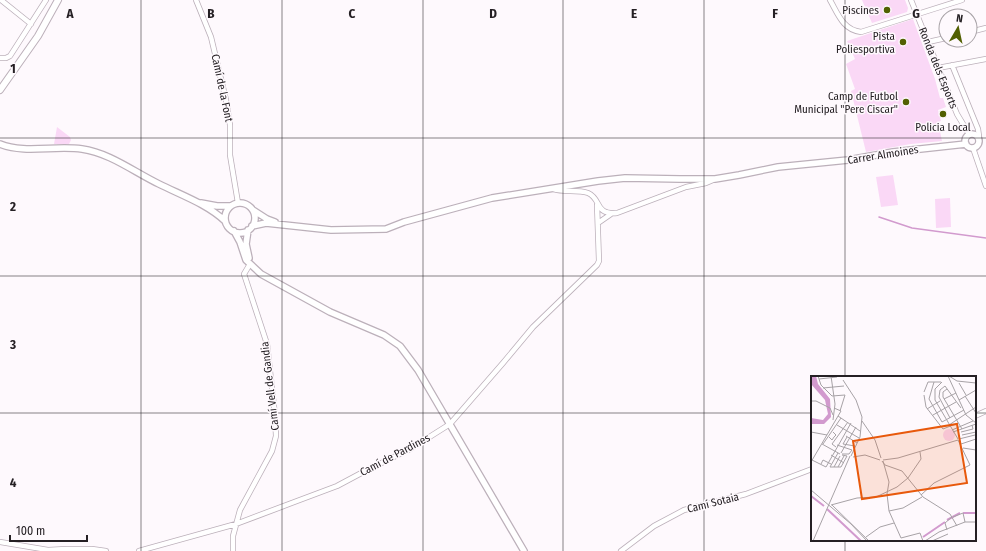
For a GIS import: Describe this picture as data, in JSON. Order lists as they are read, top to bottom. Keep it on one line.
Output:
{"streets":{"street":["Ronda dels Esports","Camí de la Font","Carrer Almoines","Camí Vell de Gandia","Camí de Pardines","Camí Sotaia"]},"crossings":[["Ronda dels Esports","Carrer Almoines"],["Camí Vell de Gandia","Camí de Pardines"]],"places":["Piscines","Pista Poliesportiva","Camp de Futbol Municipal \"Pere Ciscar\"","Policia Local"],"scale_bar":"100 m","north":"top","grid":{"columns":["A","B","C","D","E","F","G"],"rows":["1","2","3","4"]}}
